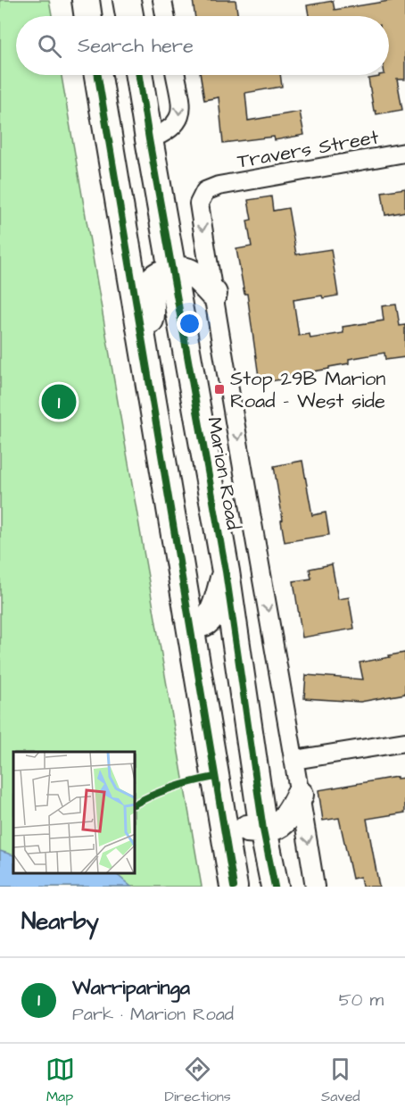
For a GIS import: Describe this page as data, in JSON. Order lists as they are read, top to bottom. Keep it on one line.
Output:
{"streets":{"main road":["Marion Road"],"street":["Travers Street"]},"crossings":[["Travers Street","Marion Road"]],"places":{"transit":["Stop 29B Marion Road - West side"]},"page":{"search":"Search here","pins":"1","heading":"Nearby","list":[{"mark":"1","name":"Warriparinga","note":"Park · Marion Road","value":"50 m"}],"nav":["Map","Directions","Saved"]}}
